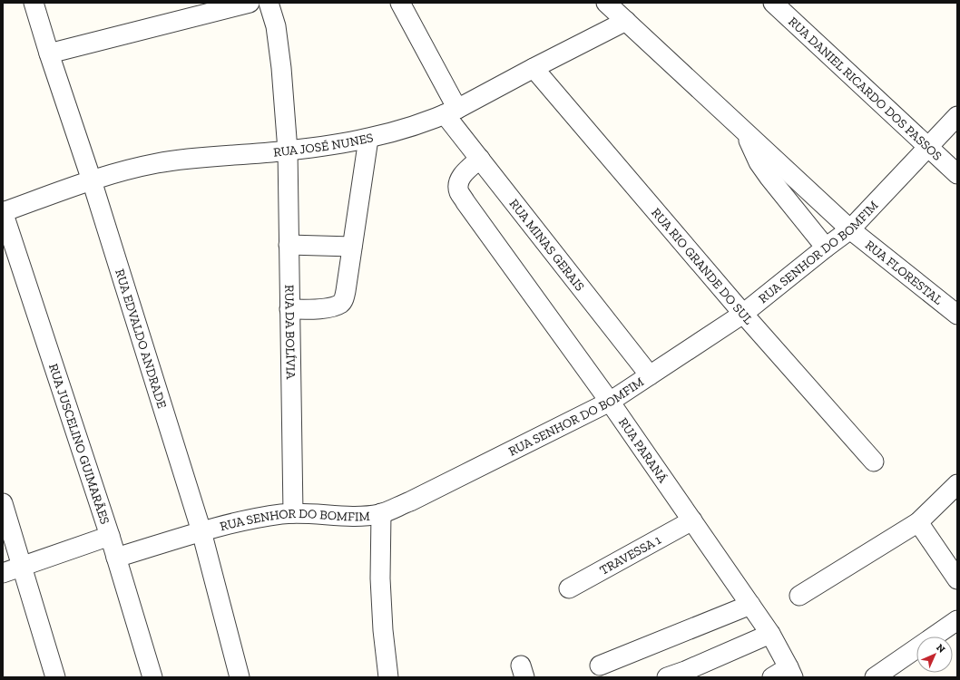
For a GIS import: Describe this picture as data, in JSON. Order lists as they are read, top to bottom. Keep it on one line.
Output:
{"streets":{"street":["RUA DANIEL RICARDO DOS PASSOS","RUA JOSÉ NUNES","RUA MINAS GERAIS","RUA SENHOR DO BOMFIM","RUA RIO GRANDE DO SUL","RUA FLORESTAL","RUA DA BOLÍVIA","RUA EDVALDO ANDRADE","RUA JUSCELINO GUIMARÃES","RUA PARANÁ","TRAVESSA 1"]},"crossings":[["RUA DANIEL RICARDO DOS PASSOS","RUA SENHOR DO BOMFIM"],["RUA JOSÉ NUNES","RUA MINAS GERAIS"],["RUA JOSÉ NUNES","RUA RIO GRANDE DO SUL"],["RUA JOSÉ NUNES","RUA FLORESTAL"],["RUA JOSÉ NUNES","RUA DA BOLÍVIA"],["RUA JOSÉ NUNES","RUA EDVALDO ANDRADE"],["RUA JOSÉ NUNES","RUA JUSCELINO GUIMARÃES"],["RUA MINAS GERAIS","RUA SENHOR DO BOMFIM"],["RUA MINAS GERAIS","RUA PARANÁ"],["RUA SENHOR DO BOMFIM","RUA RIO GRANDE DO SUL"],["RUA SENHOR DO BOMFIM","RUA FLORESTAL"],["RUA SENHOR DO BOMFIM","RUA DA BOLÍVIA"],["RUA SENHOR DO BOMFIM","RUA EDVALDO ANDRADE"],["RUA SENHOR DO BOMFIM","RUA JUSCELINO GUIMARÃES"],["RUA SENHOR DO BOMFIM","RUA PARANÁ"],["RUA PARANÁ","TRAVESSA 1"]],"north":"top right"}
